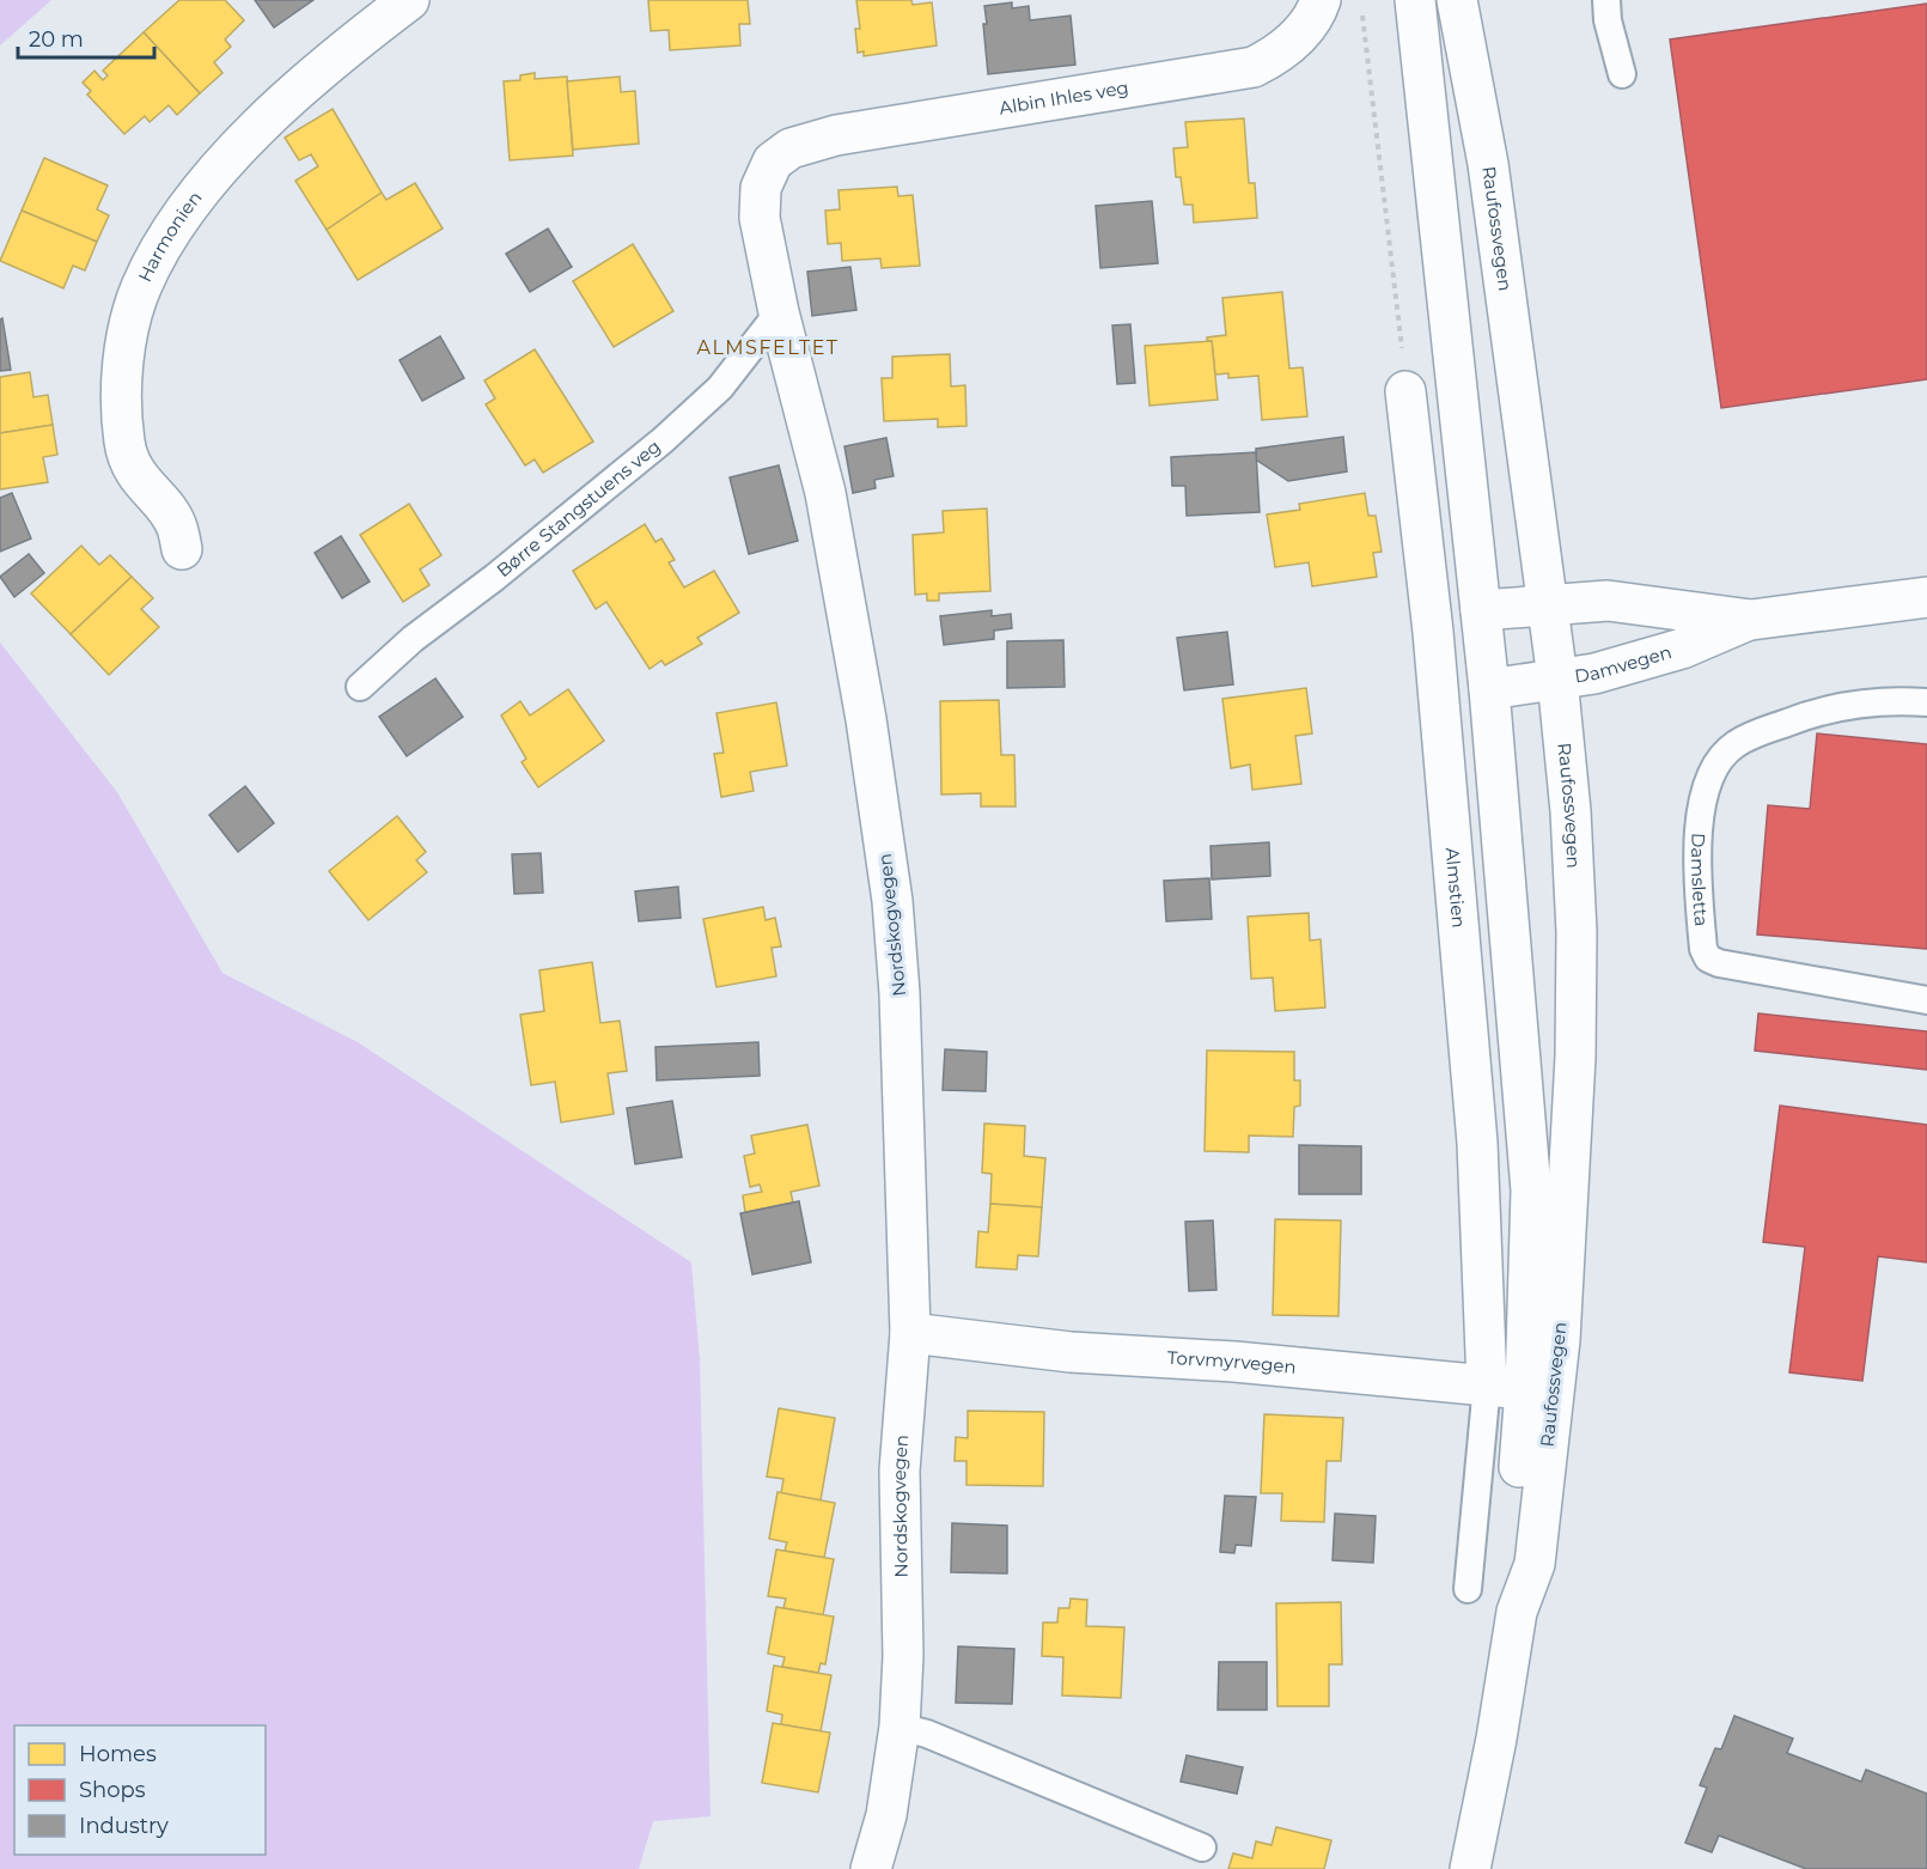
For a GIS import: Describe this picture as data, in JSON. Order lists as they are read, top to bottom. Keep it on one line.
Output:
{"streets":{"street":["Albin Ihles veg","Raufossvegen","Harmonien","Damvegen","Almstien","Nordskogvegen","Torvmyrvegen"],"lane":["Børre Stangstuens veg","Damsletta"]},"crossings":[["Albin Ihles veg","Nordskogvegen"],["Raufossvegen","Damvegen"],["Raufossvegen","Torvmyrvegen"],["Børre Stangstuens veg","Nordskogvegen"],["Almstien","Torvmyrvegen"],["Nordskogvegen","Torvmyrvegen"]],"districts":["ALMSFELTET"],"legend":["Homes","Shops","Industry"],"scale_bar":"20 m"}
